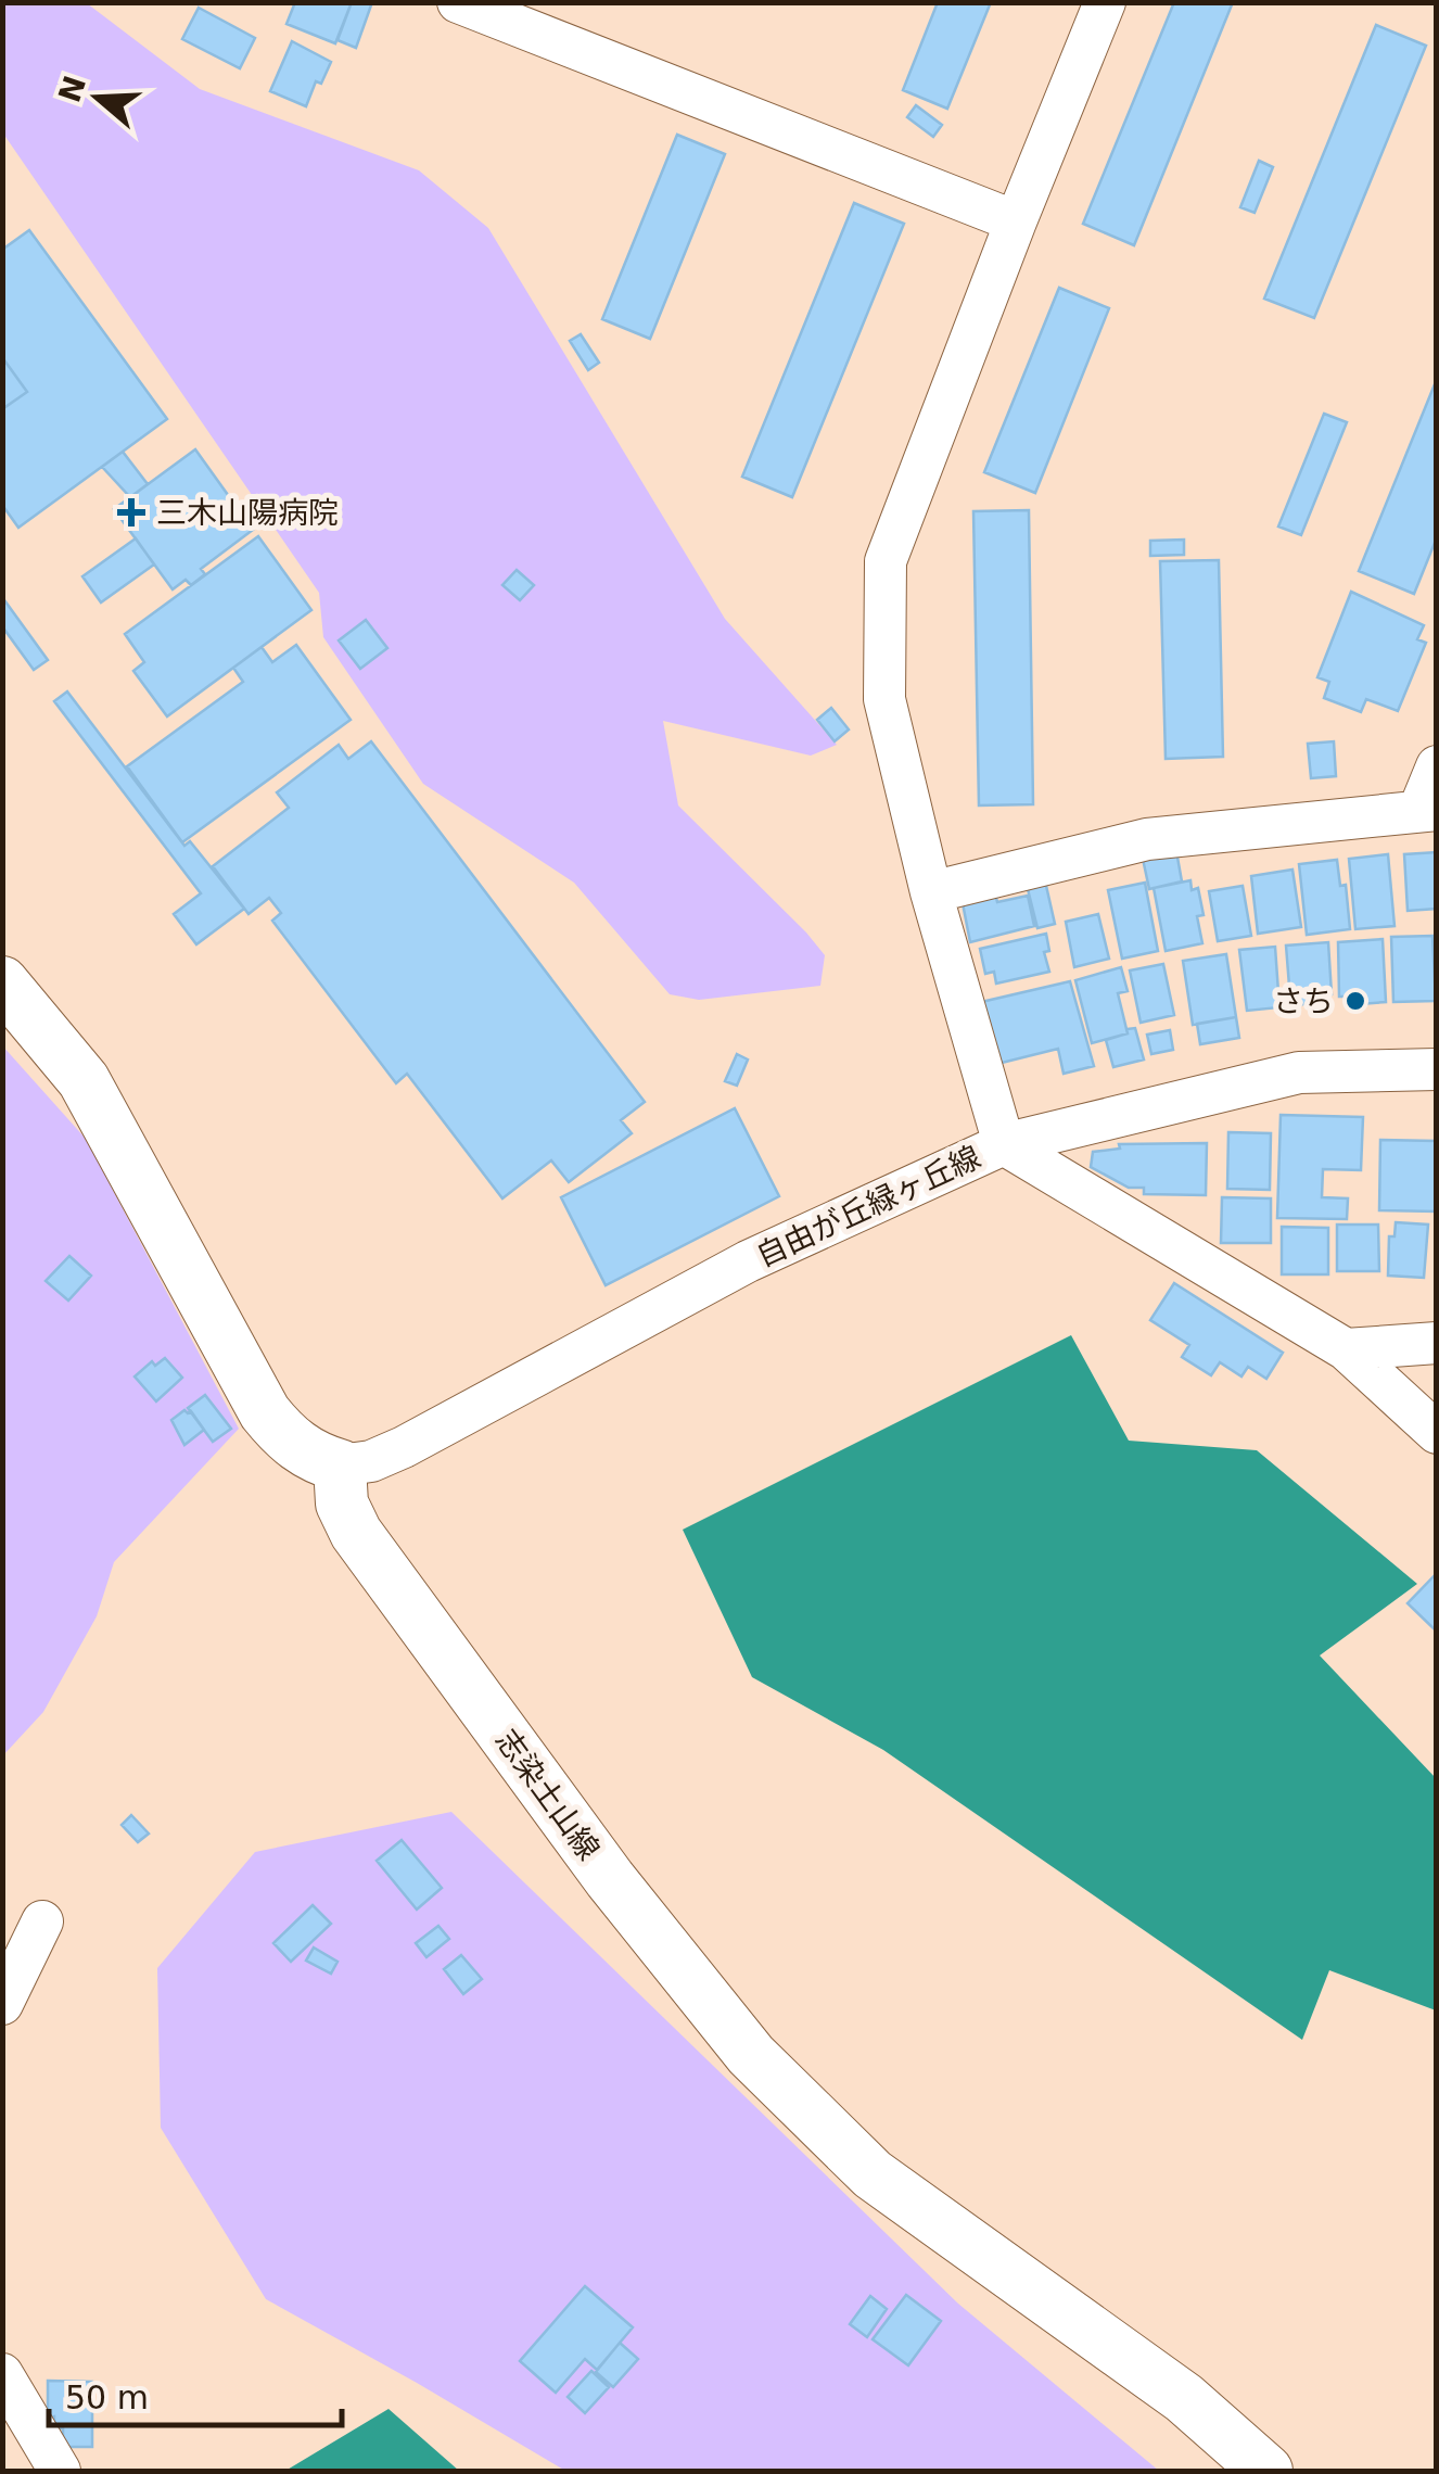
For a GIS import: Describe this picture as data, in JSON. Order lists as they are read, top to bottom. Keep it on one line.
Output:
{"streets":{"main road":["志染土山線"],"street":["自由が丘緑ヶ丘線"]},"crossings":[["自由が丘緑ヶ丘線","志染土山線"]],"places":{"health":["三木山陽病院"],"other":["さち"]},"scale_bar":"50 m","north":"left"}
